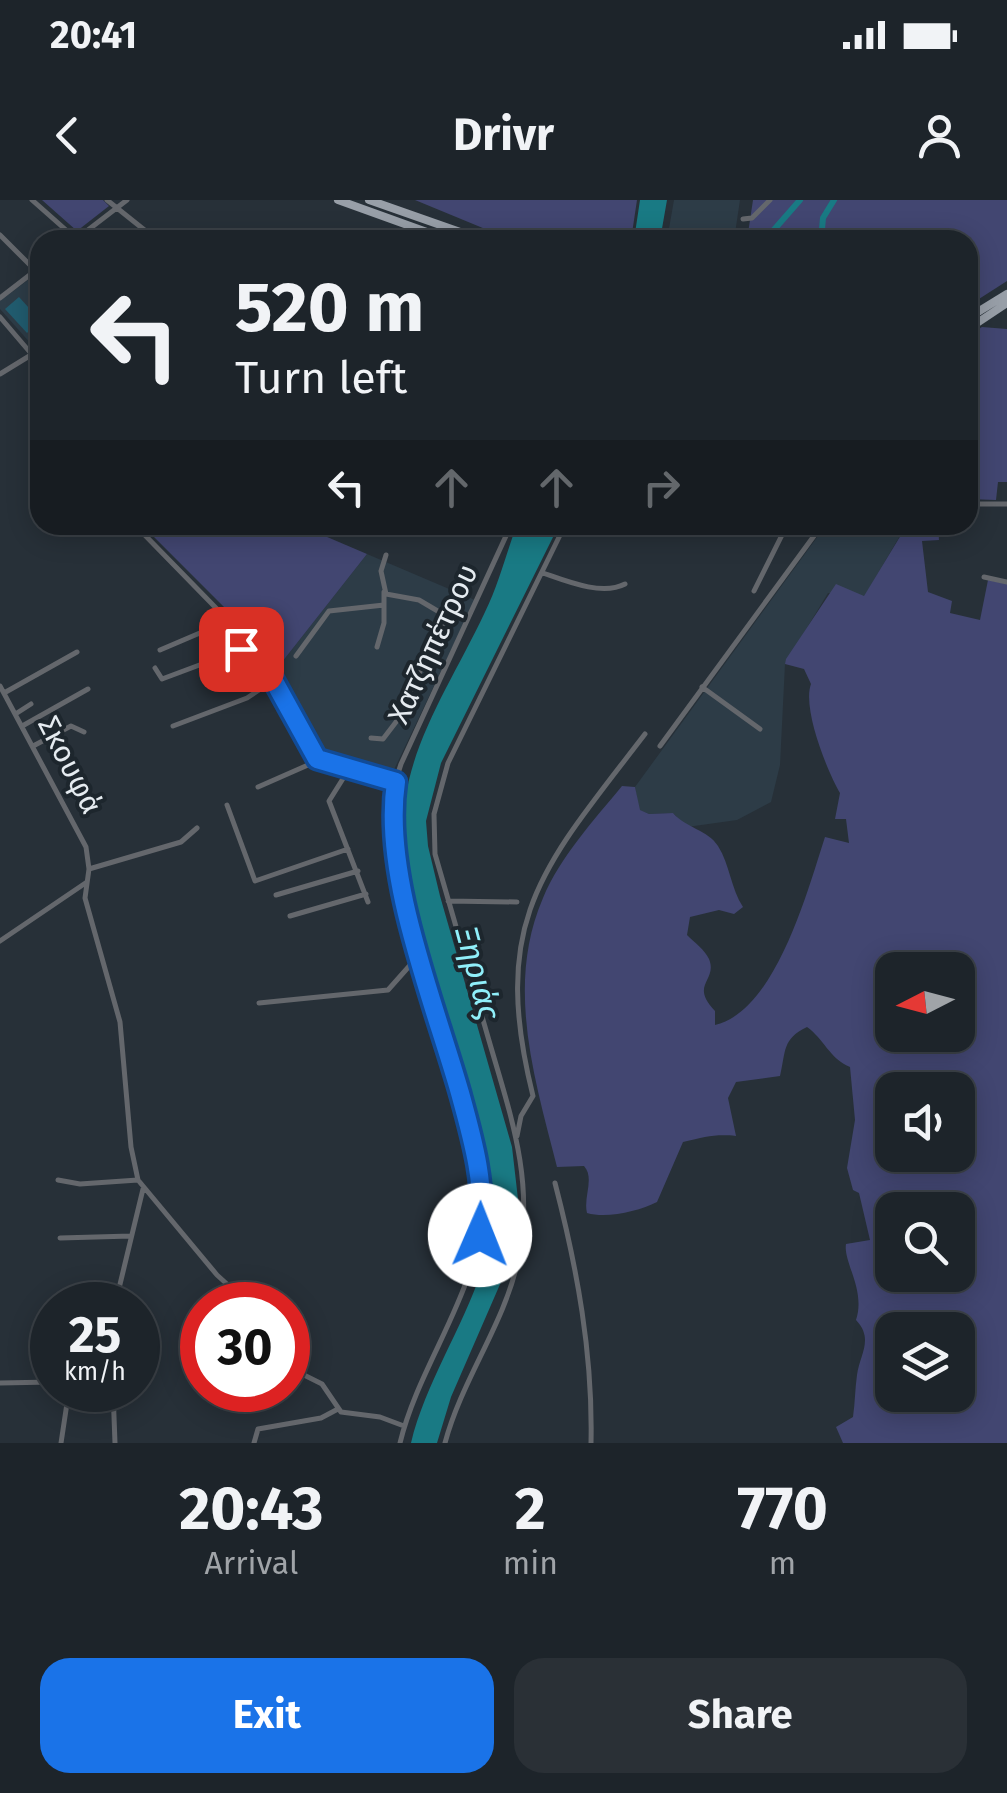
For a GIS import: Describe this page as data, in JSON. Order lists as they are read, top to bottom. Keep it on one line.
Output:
{"streets":{"street":["Χατζηπέτρου","Σκουφά"]},"water":["Ξηριάς"],"north":"left","page":{"status":"20:41","header":"Drivr","turn":["520 m","Turn left"],"speed":"25 km/h","limit":"30","eta":["20:43","Arrival","2","min","770","m"],"buttons":["Exit","Share"]}}
